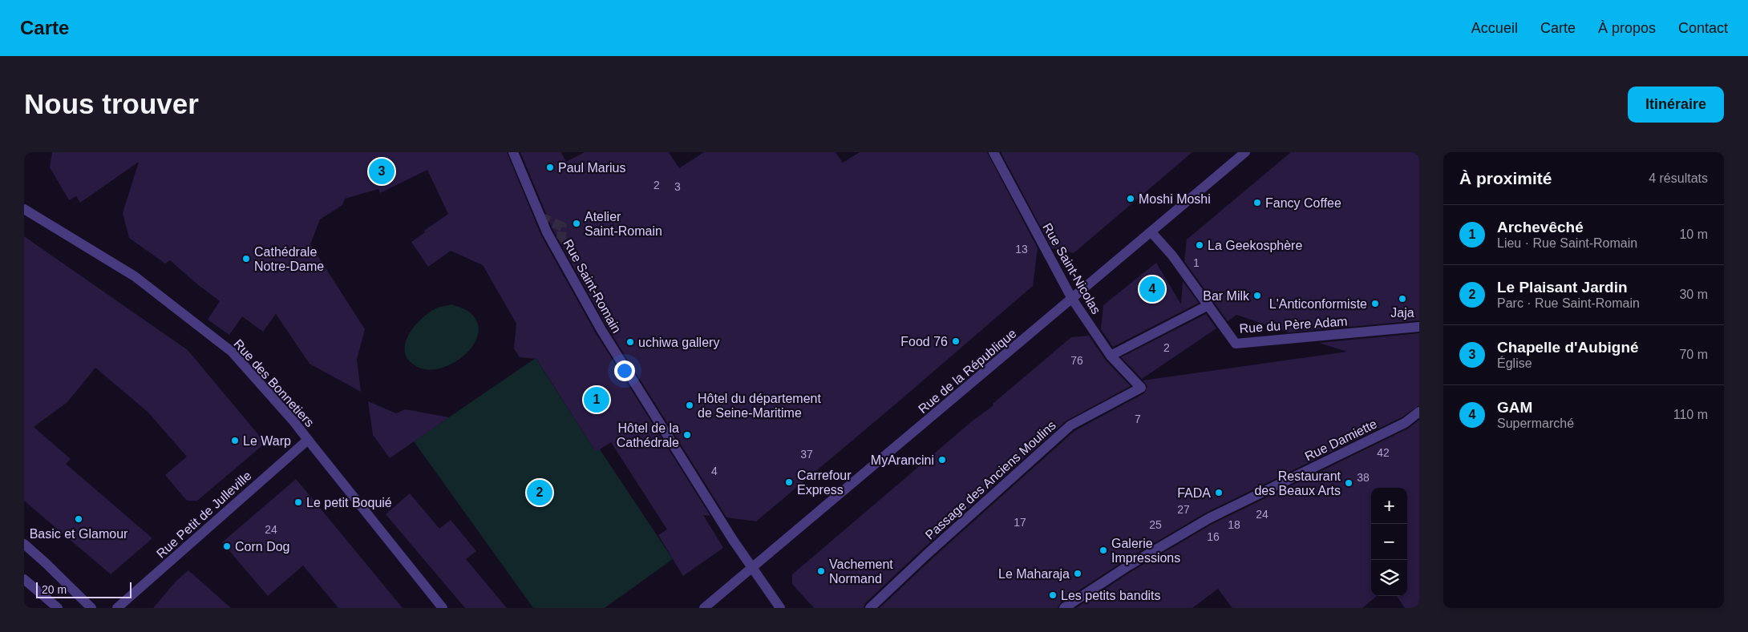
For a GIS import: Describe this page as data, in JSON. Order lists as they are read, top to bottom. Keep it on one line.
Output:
{"streets":{"street":["Rue Saint-Nicolas","Rue Saint-Romain","Rue du Père Adam","Rue de la République","Rue des Bonnetiers","Rue Damiette","Passage des Anciens Moulins","Rue Petit de Julleville"]},"crossings":[["Rue Saint-Nicolas","Rue de la République"],["Rue Saint-Nicolas","Passage des Anciens Moulins"],["Rue Saint-Romain","Rue de la République"],["Rue du Père Adam","Rue de la République"],["Rue des Bonnetiers","Rue Petit de Julleville"]],"places":["Paul Marius","Moshi Moshi","Fancy Coffee","Atelier Saint-Romain","La Geekosphère","Cathédrale Notre-Dame","Bar Milk","Jaja","L'Anticonformiste","Food 76","uchiwa gallery","Hôtel du département de Seine-Maritime","Hôtel de la Cathédrale","Le Warp","MyArancini","Carrefour Express","Restaurant des Beaux Arts","FADA","Le petit Boquié","Basic et Glamour","Corn Dog","Galerie Impressions","Vachement Normand","Le Maharaja","Les petits bandits"],"house_numbers":["2","3","13","1","2","76","7","42","37","4","38","27","24","17","25","18","24","16"],"scale_bar":"20 m","page":{"header":"Carte","nav":["Accueil","Carte","À propos","Contact"],"buttons":"Itinéraire","title":"Nous trouver","heading":["À proximité","4 résultats"],"pins":["3","4","1","2"],"list":[{"mark":"1","name":"Archevêché","note":"Lieu · Rue Saint-Romain","value":"10 m"},{"mark":"2","name":"Le Plaisant Jardin","note":"Parc · Rue Saint-Romain","value":"30 m"},{"mark":"3","name":"Chapelle d'Aubigné","note":"Église","value":"70 m"},{"mark":"4","name":"GAM","note":"Supermarché","value":"110 m"}],"map_buttons":["+","−"],"scale":"20 m"}}
